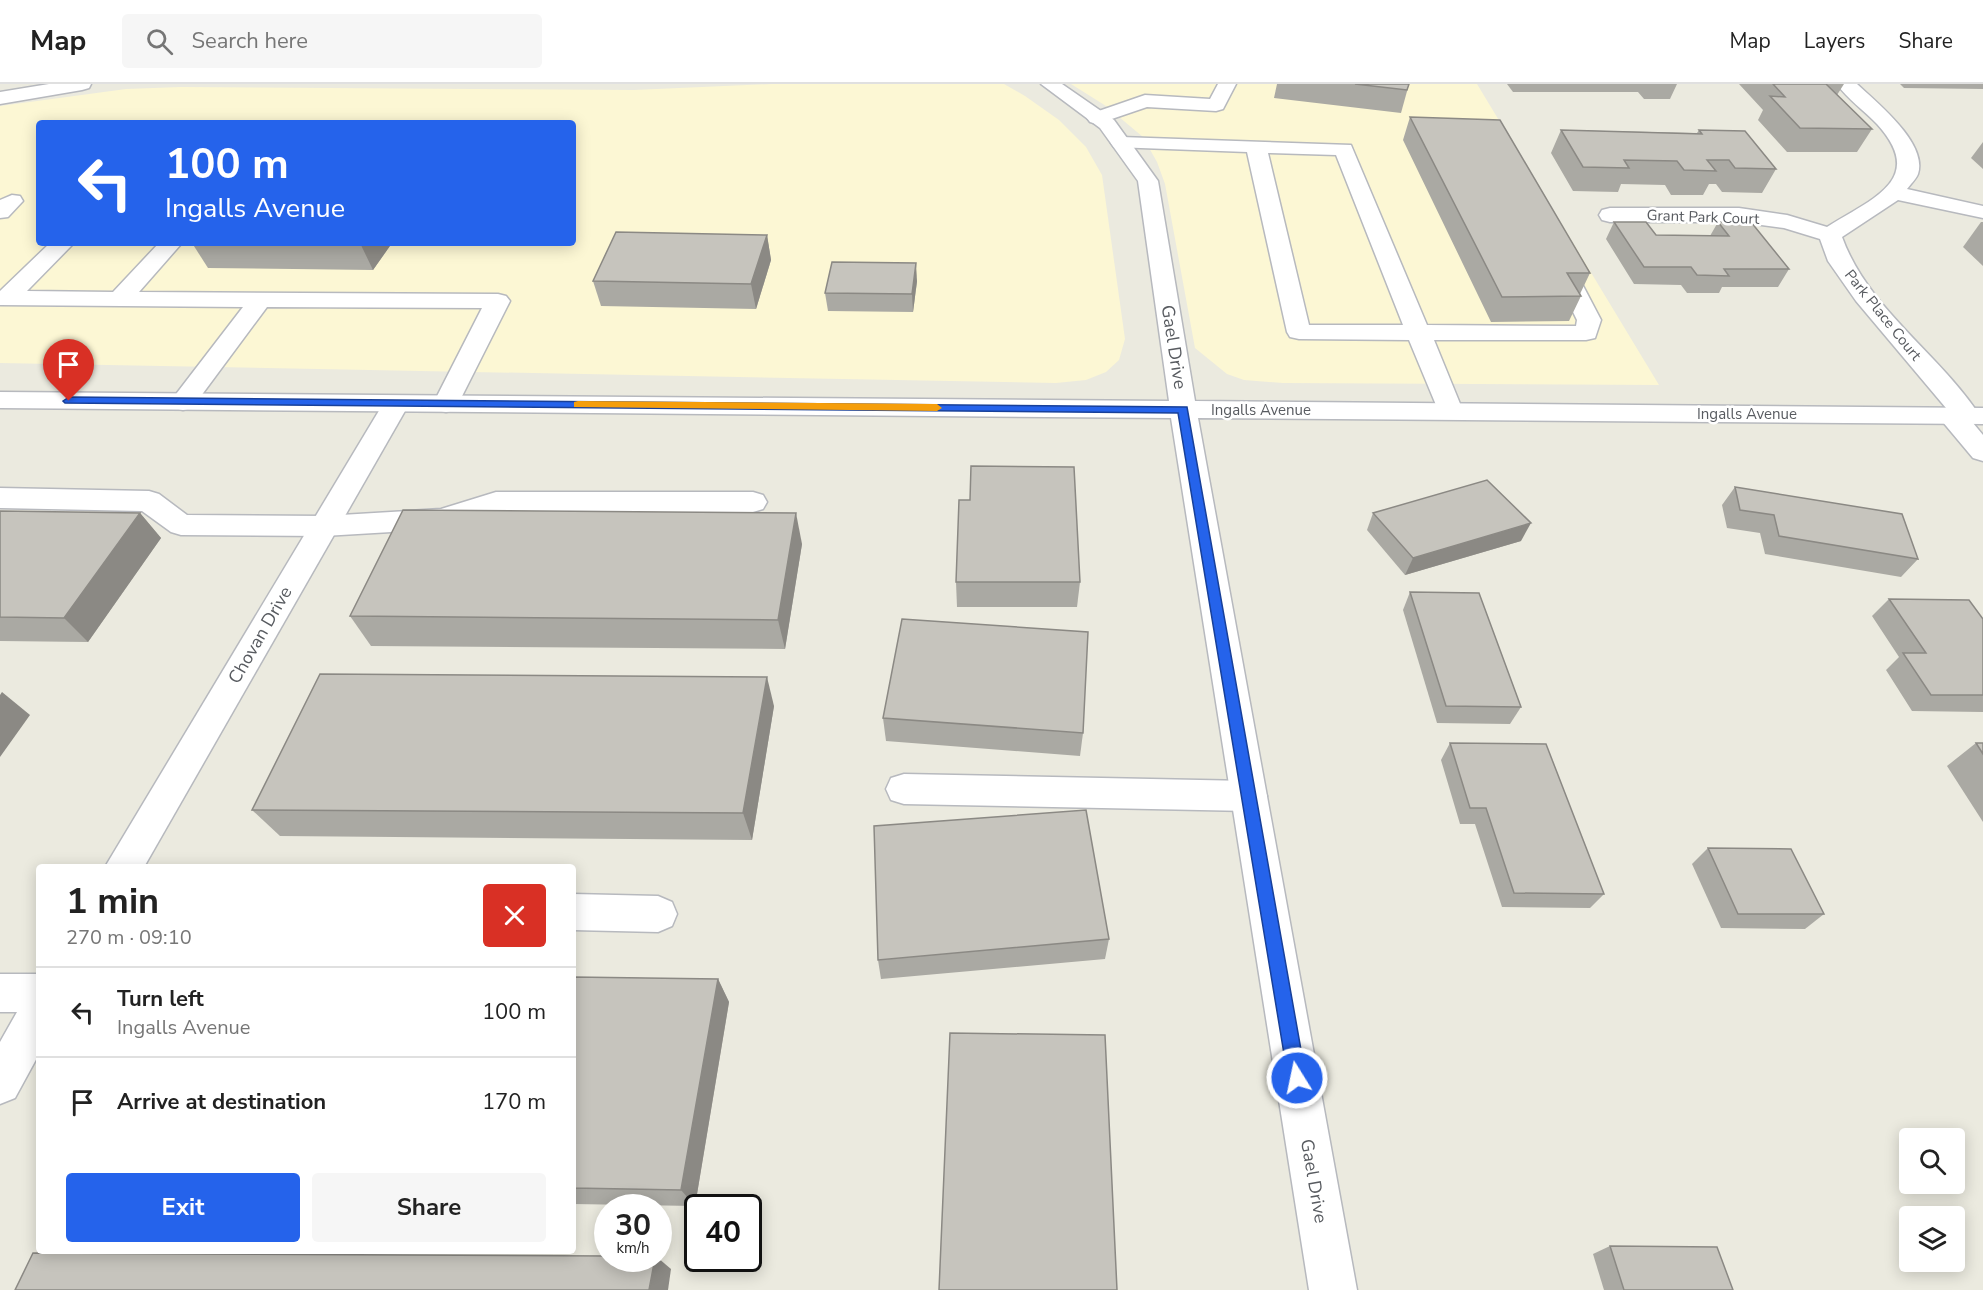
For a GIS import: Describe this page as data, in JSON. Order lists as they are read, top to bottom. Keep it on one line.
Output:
{"streets":{"street":["Grant Park Court","Park Place Court","Gael Drive","Ingalls Avenue","Chovan Drive"]},"crossings":[["Grant Park Court","Park Place Court"],["Park Place Court","Ingalls Avenue"],["Gael Drive","Ingalls Avenue"],["Ingalls Avenue","Chovan Drive"]],"page":{"header":"Map","search":"Search here","nav":["Map","Layers","Share"],"turn":["100 m","Ingalls Avenue"],"heading":["1 min","270 m · 09:10"],"list":[{"name":"Turn left","note":"Ingalls Avenue","value":"100 m"},{"name":"Arrive at destination","value":"170 m"}],"buttons":["Exit","Share"],"speed":"30 km/h","limit":"40"}}
